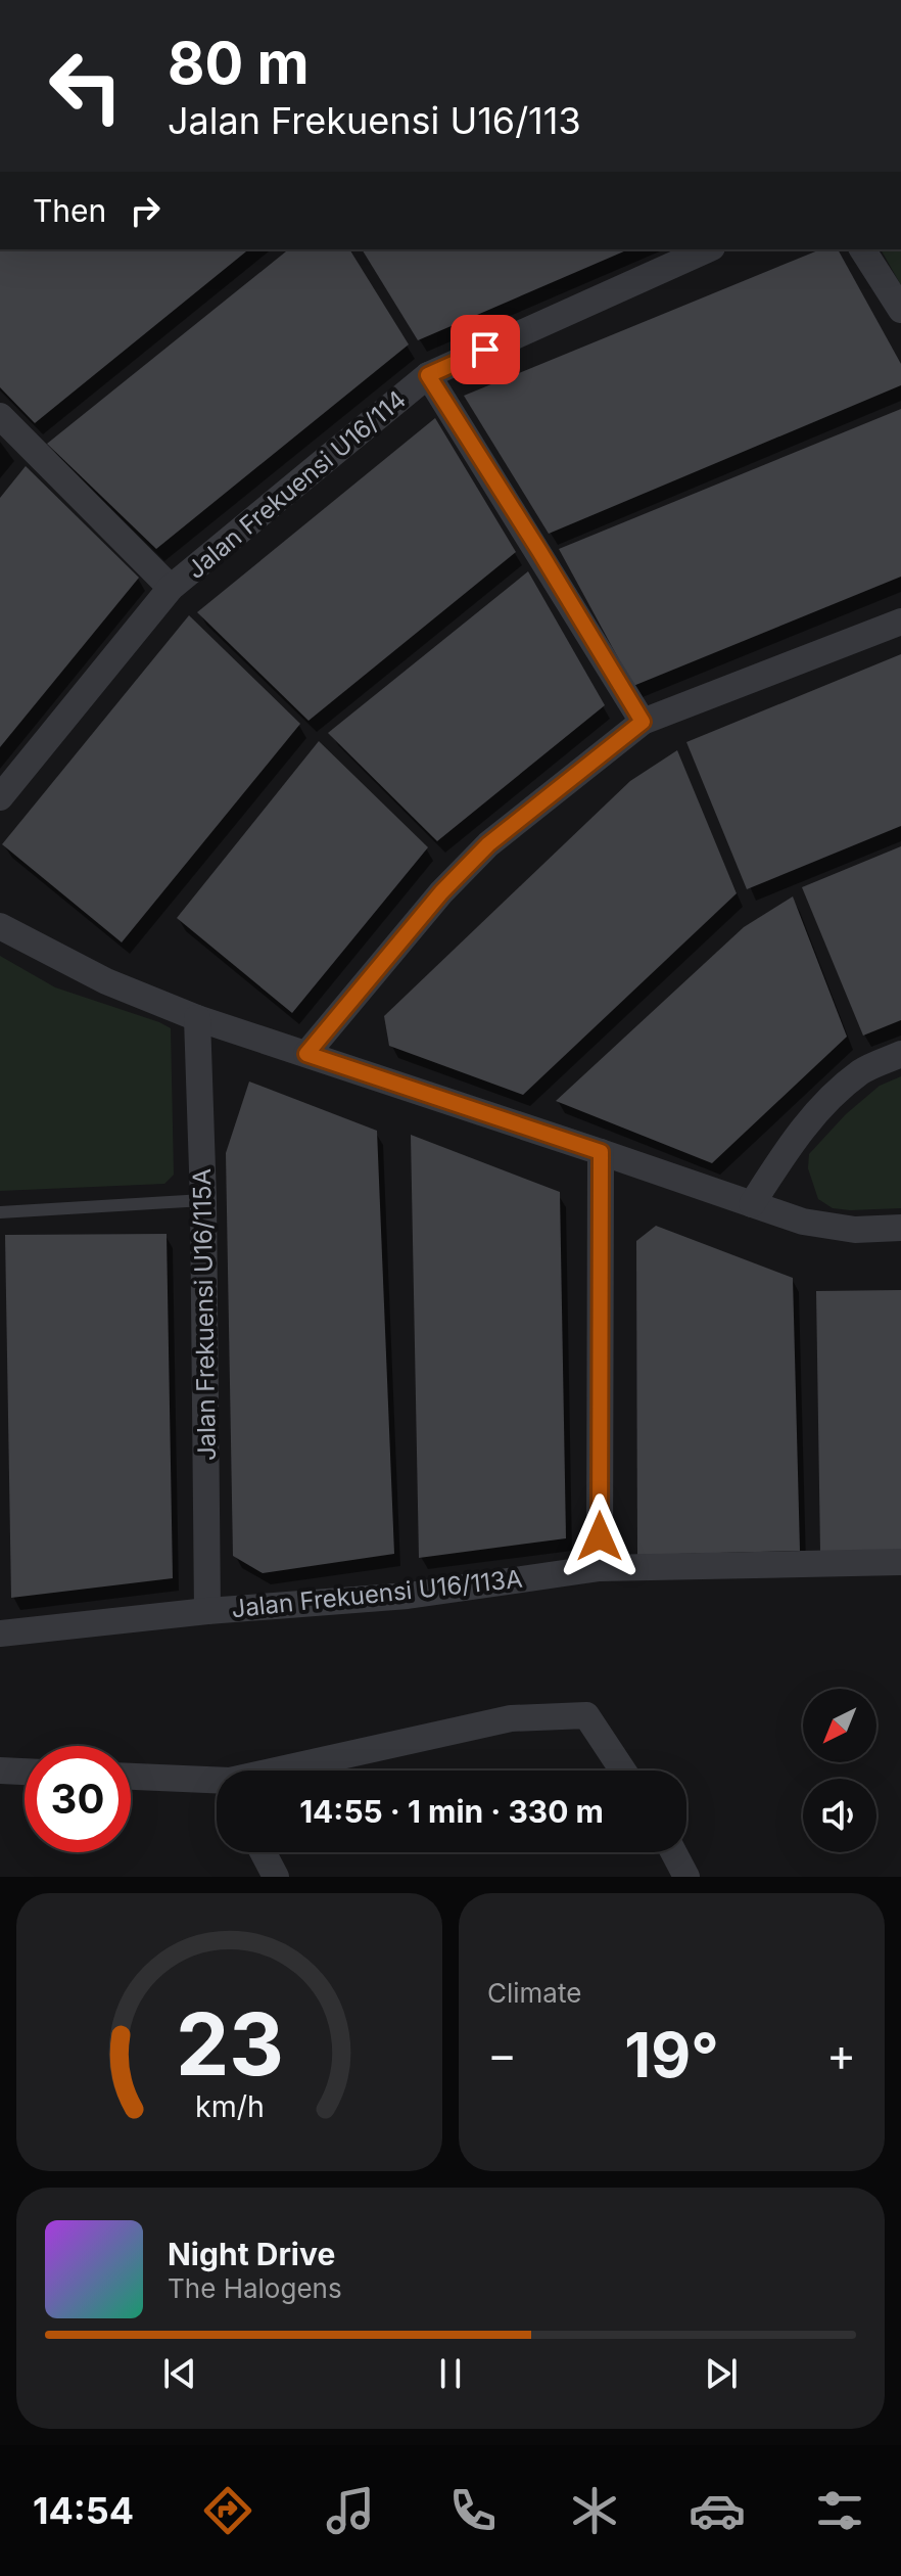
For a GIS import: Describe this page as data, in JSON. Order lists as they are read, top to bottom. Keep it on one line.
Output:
{"streets":{"street":["Jalan Frekuensi U16/114","Jalan Frekuensi U16/115A","Jalan Frekuensi U16/113A"]},"crossings":[["Jalan Frekuensi U16/115A","Jalan Frekuensi U16/113A"]],"north":"bottom left","page":{"turn":["80 m","Jalan Frekuensi U16/113"],"then":"Then","limit":"30","trip":"14:55 · 1 min · 330 m","tile":"Climate","heat":["−","19°","+"],"song":["Night Drive","The Halogens"],"tabs":"14:54","gauge":["23","km/h"]}}
